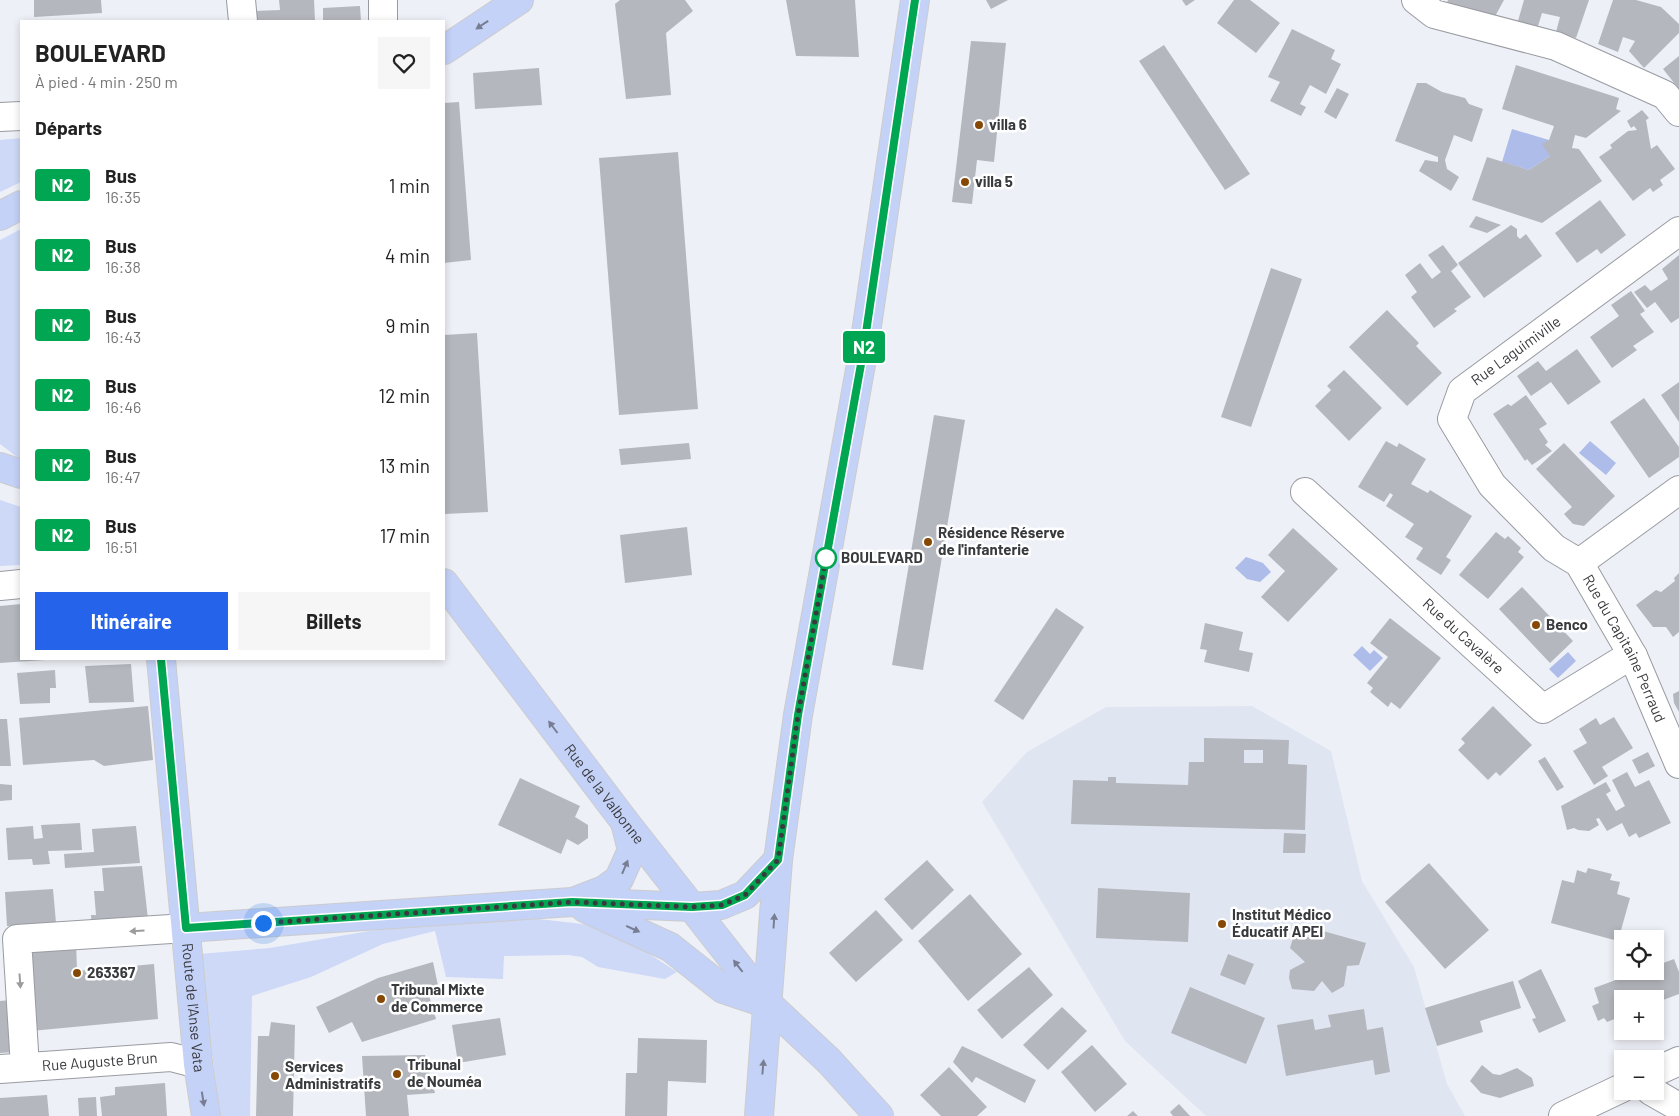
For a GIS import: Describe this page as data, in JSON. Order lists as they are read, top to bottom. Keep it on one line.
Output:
{"streets":{"main road":["Rue de la Valbonne","Route de l'Anse Vata"],"street":["Rue Laguimiville","Rue du Cavalère","Rue du Capitaine Perraud","Rue Auguste Brun"]},"crossings":[["Rue Laguimiville","Rue du Capitaine Perraud"],["Rue du Cavalère","Rue du Capitaine Perraud"],["Route de l'Anse Vata","Rue Auguste Brun"]],"one_way":["Rue de la Valbonne"],"places":["villa 6","villa 5","Résidence Réserve de l'infanterie","BOULEVARD","Benco","Institut Médico Éducatif APEI","263367","Tribunal Mixte de Commerce","Tribunal de Nouméa","Services Administratifs"],"lines":["bus line N2"],"page":{"on_map":"N2","heading":[["BOULEVARD","À pied · 4 min · 250 m"],"Départs"],"list":[{"mark":"N2","name":"Bus","note":"16:35","value":"1 min"},{"mark":"N2","name":"Bus","note":"16:38","value":"4 min"},{"mark":"N2","name":"Bus","note":"16:43","value":"9 min"},{"mark":"N2","name":"Bus","note":"16:46","value":"12 min"},{"mark":"N2","name":"Bus","note":"16:47","value":"13 min"},{"mark":"N2","name":"Bus","note":"16:51","value":"17 min"}],"buttons":["Itinéraire","Billets"],"map_buttons":["+","−"]}}
